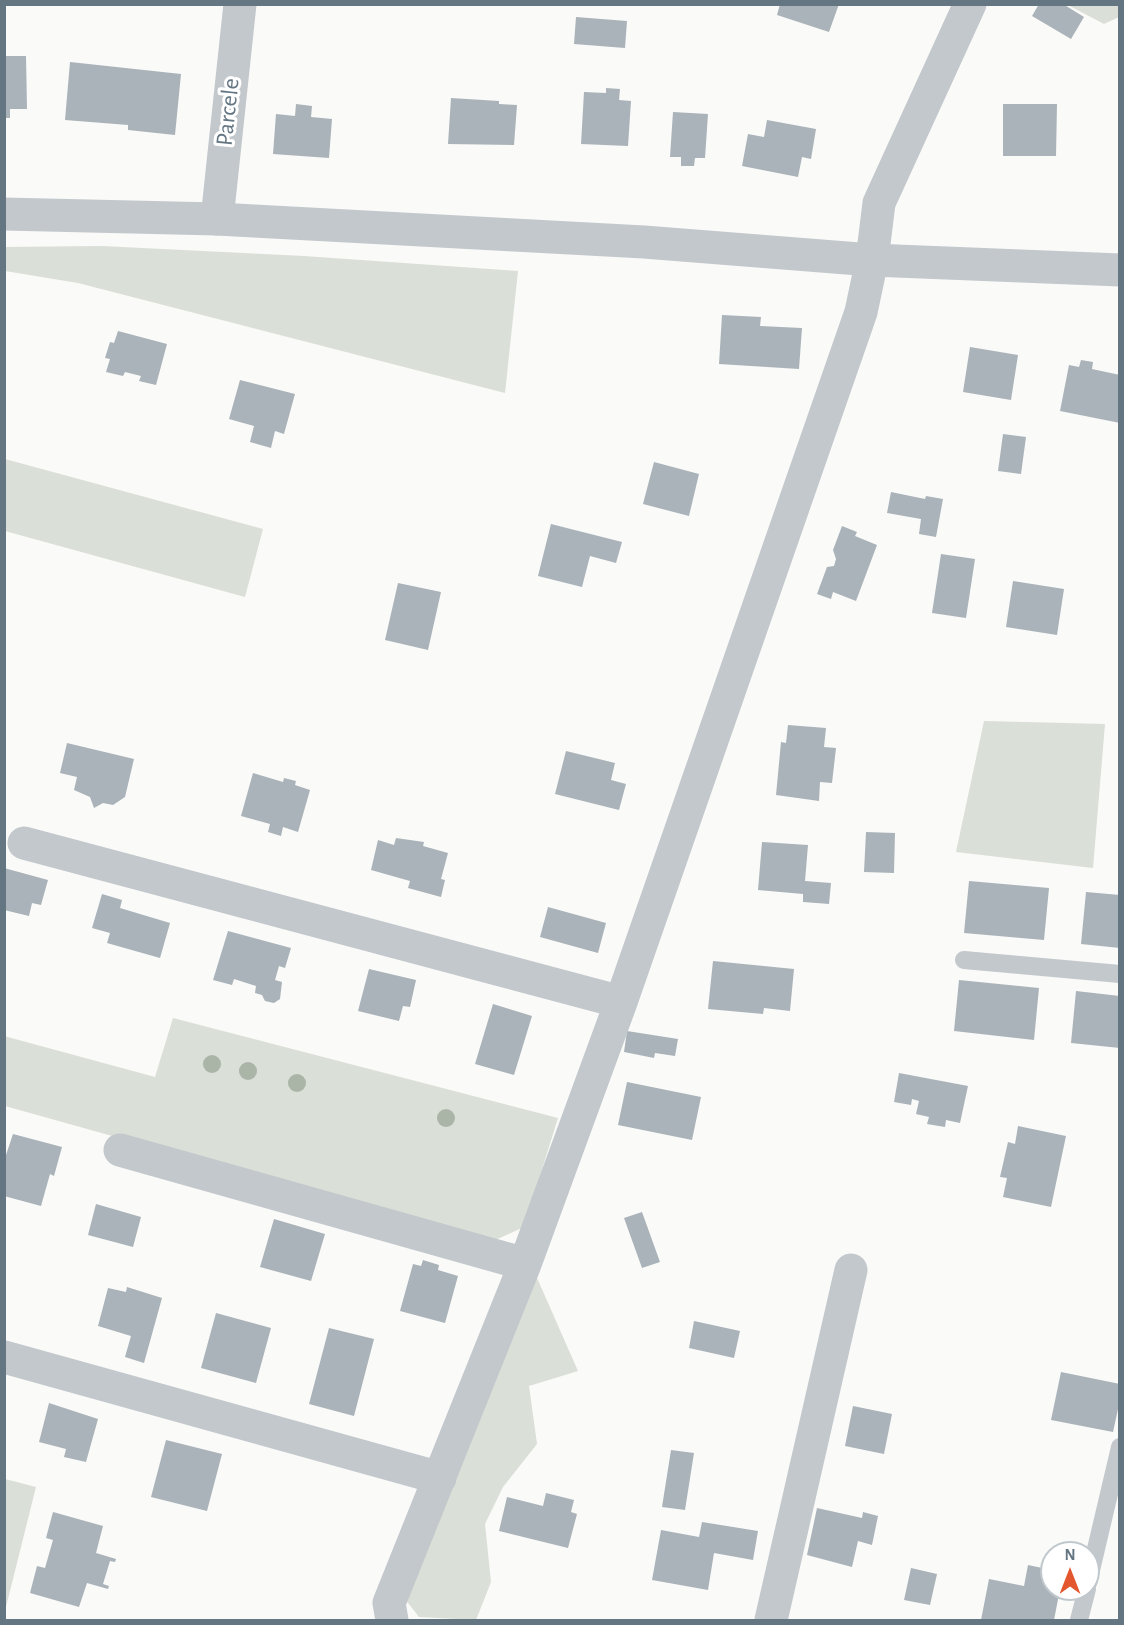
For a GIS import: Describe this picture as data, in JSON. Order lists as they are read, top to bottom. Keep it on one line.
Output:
{"streets":{"street":["Parcele"]},"north":"top"}
